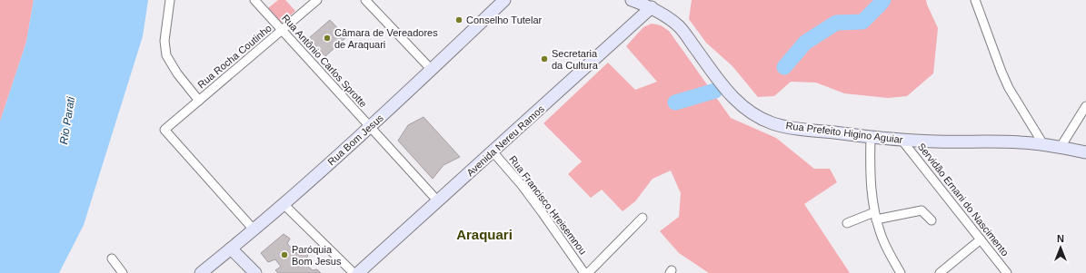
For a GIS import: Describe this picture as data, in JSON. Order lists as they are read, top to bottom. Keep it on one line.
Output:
{"streets":{"main road":["Rua Prefeito Higino Aguiar","Rua Bom Jesus","Avenida Nereu Ramos"],"street":["Rua Rocha Coutinho","Rua Antônio Carlos Sprotte","Servidão Ernani do Nascimento","Rua Francisco Hreisemnou"]},"crossings":[["Rua Rocha Coutinho","Rua Antônio Carlos Sprotte"],["Rua Rocha Coutinho","Rua Bom Jesus"],["Rua Antônio Carlos Sprotte","Rua Bom Jesus"],["Rua Antônio Carlos Sprotte","Avenida Nereu Ramos"],["Rua Prefeito Higino Aguiar","Avenida Nereu Ramos"],["Rua Prefeito Higino Aguiar","Servidão Ernani do Nascimento"],["Avenida Nereu Ramos","Rua Francisco Hreisemnou"]],"districts":["Araquari"],"water":["Rio Parati"],"places":["Conselho Tutelar","Câmara de Vereadores de Araquari","Secretaria da Cultura","Paróquia Bom Jesus"],"north":"top"}
